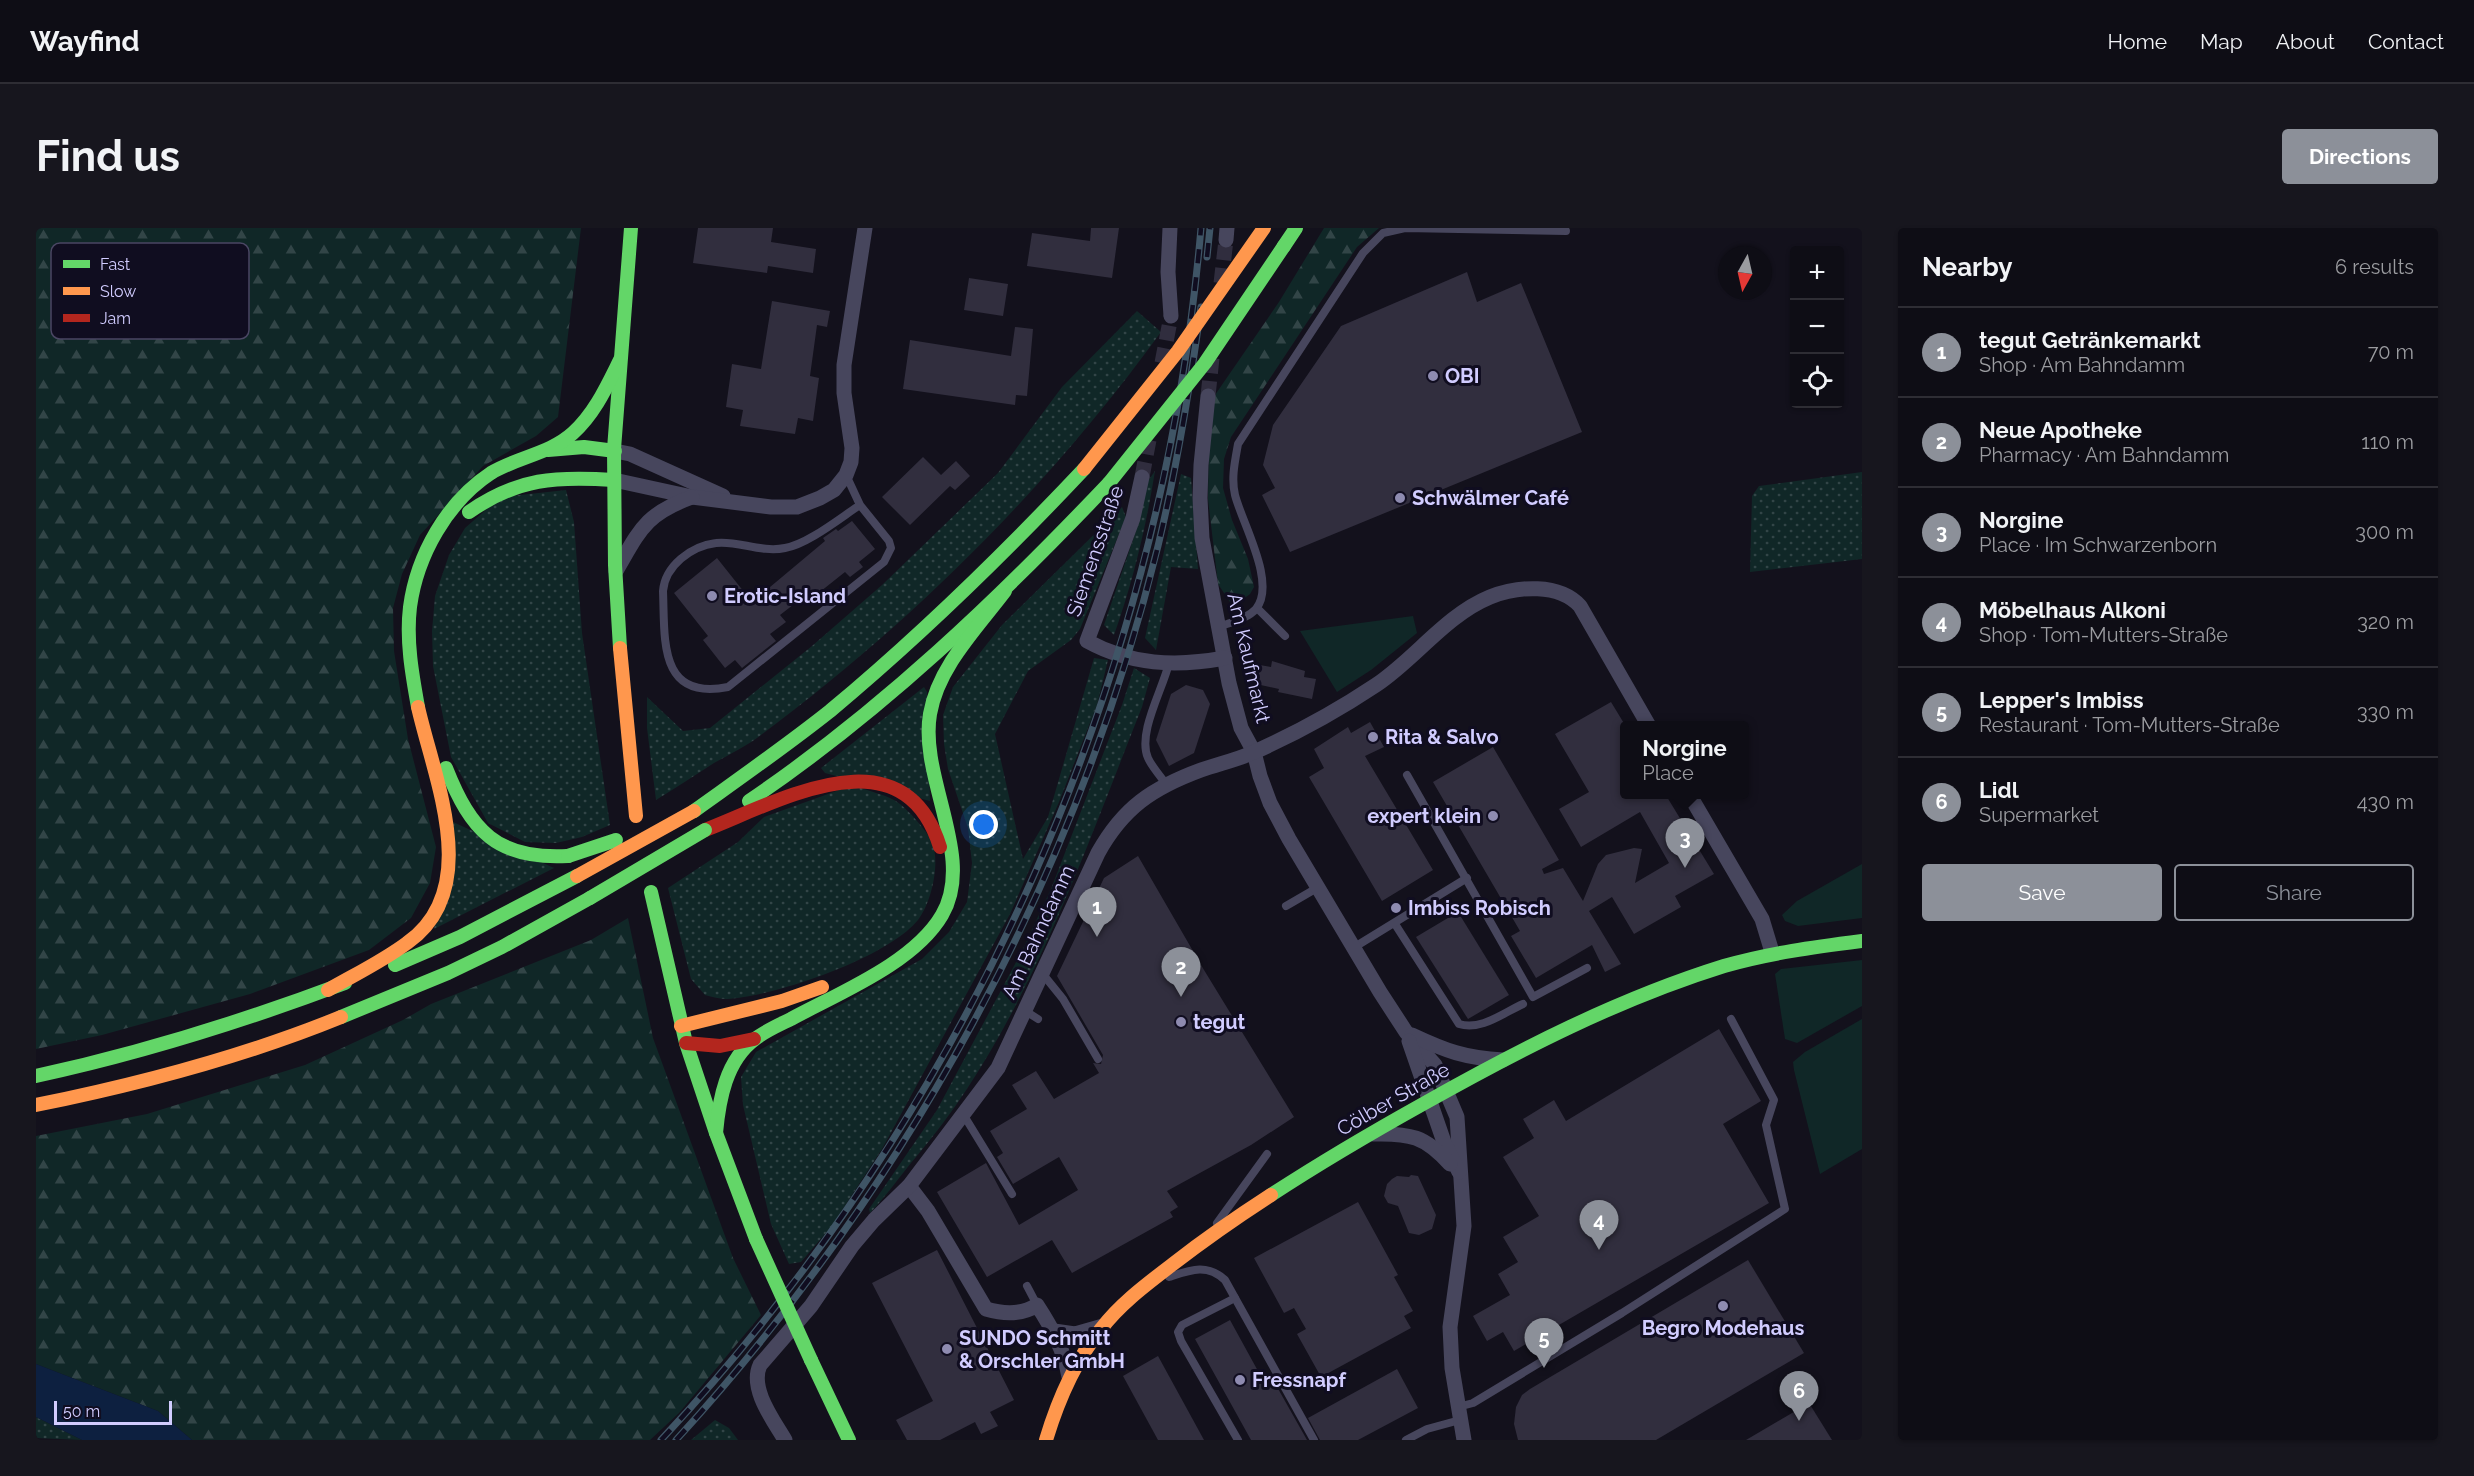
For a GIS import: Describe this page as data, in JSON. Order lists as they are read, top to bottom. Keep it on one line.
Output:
{"streets":{"main road":["Cölber Straße"],"street":["Siemensstraße","Am Kaufmarkt","Am Bahndamm"]},"crossings":[["Siemensstraße","Am Kaufmarkt"],["Am Kaufmarkt","Am Bahndamm"],["Am Kaufmarkt","Cölber Straße"]],"places":["OBI","Schwälmer Café","Erotic-Island","Rita & Salvo","expert klein","Imbiss Robisch","tegut","Begro Modehaus","SUNDO Schmitt & Orschler GmbH","Fressnapf"],"legend":["Fast","Slow","Jam"],"scale_bar":"50 m","north":"bottom","page":{"header":"Wayfind","nav":["Home","Map","About","Contact"],"buttons":["Directions",["Save","Share"]],"title":"Find us","heading":["Nearby","6 results"],"map_buttons":["+","−"],"list":[{"mark":"1","name":"tegut Getränkemarkt","note":"Shop · Am Bahndamm","value":"70 m"},{"mark":"2","name":"Neue Apotheke","note":"Pharmacy · Am Bahndamm","value":"110 m"},{"mark":"3","name":"Norgine","note":"Place · Im Schwarzenborn","value":"300 m"},{"mark":"4","name":"Möbelhaus Alkoni","note":"Shop · Tom-Mutters-Straße","value":"320 m"},{"mark":"5","name":"Lepper's Imbiss","note":"Restaurant · Tom-Mutters-Straße","value":"330 m"},{"mark":"6","name":"Lidl","note":"Supermarket","value":"430 m"}],"popup":["Norgine","Place"],"pins":["3","1","2","4","5","6"],"scale":"50 m"}}
